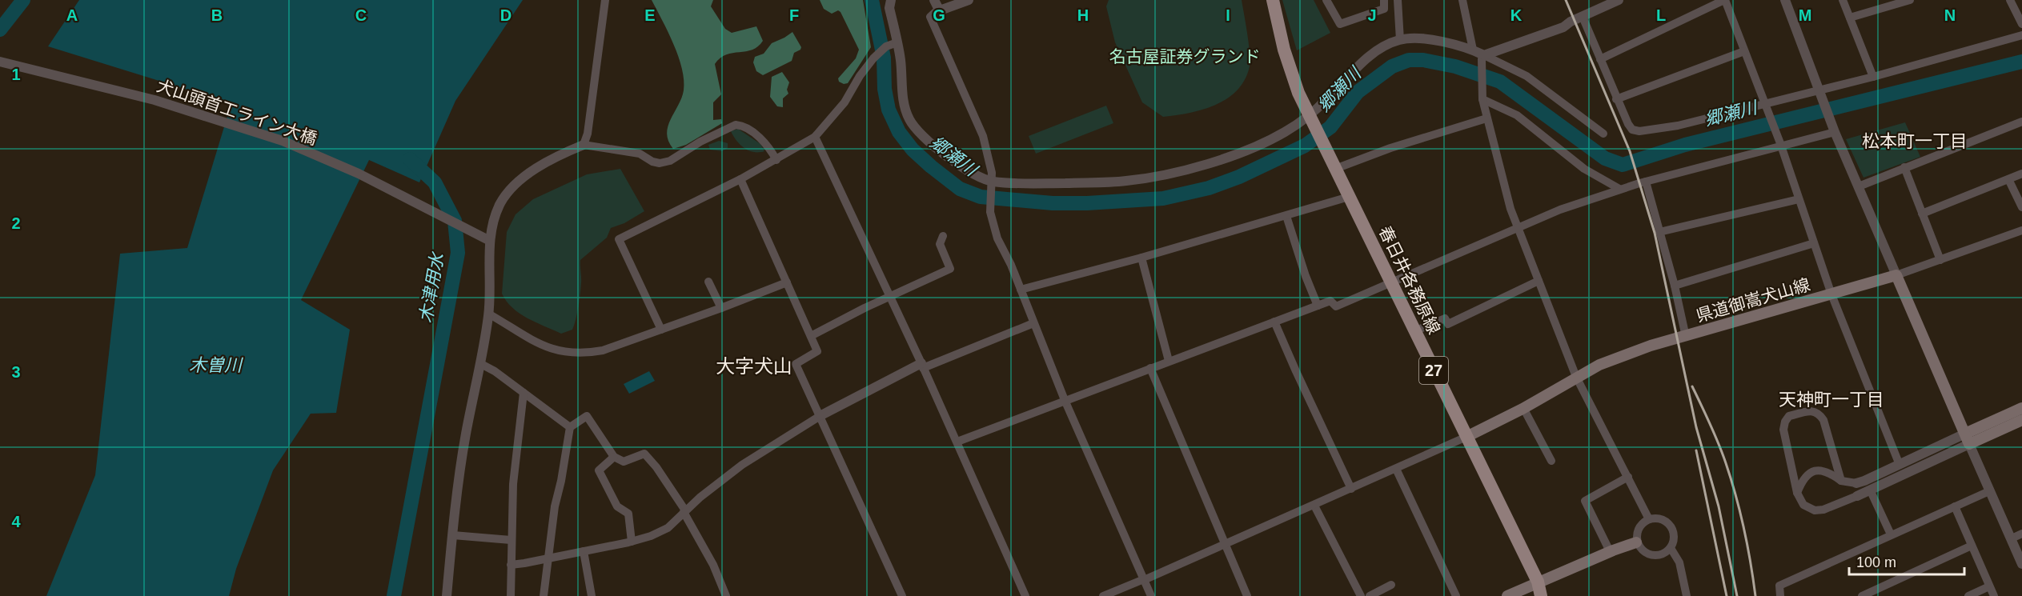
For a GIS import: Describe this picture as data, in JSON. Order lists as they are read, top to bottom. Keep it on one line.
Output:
{"streets":{"main road":["春日井各務原線","県道御嵩犬山線","27"],"street":["犬山頭首工ライン大橋"]},"crossings":[["春日井各務原線","県道御嵩犬山線"]],"districts":["松本町一丁目","大字犬山","天神町一丁目"],"water":["郷瀬川","木津用水","木曽川"],"parks":["名古屋証券グランド"],"scale_bar":"100 m","grid":{"columns":["A","B","C","D","E","F","G","H","I","J","K","L","M","N"],"rows":["1","2","3","4"]}}
